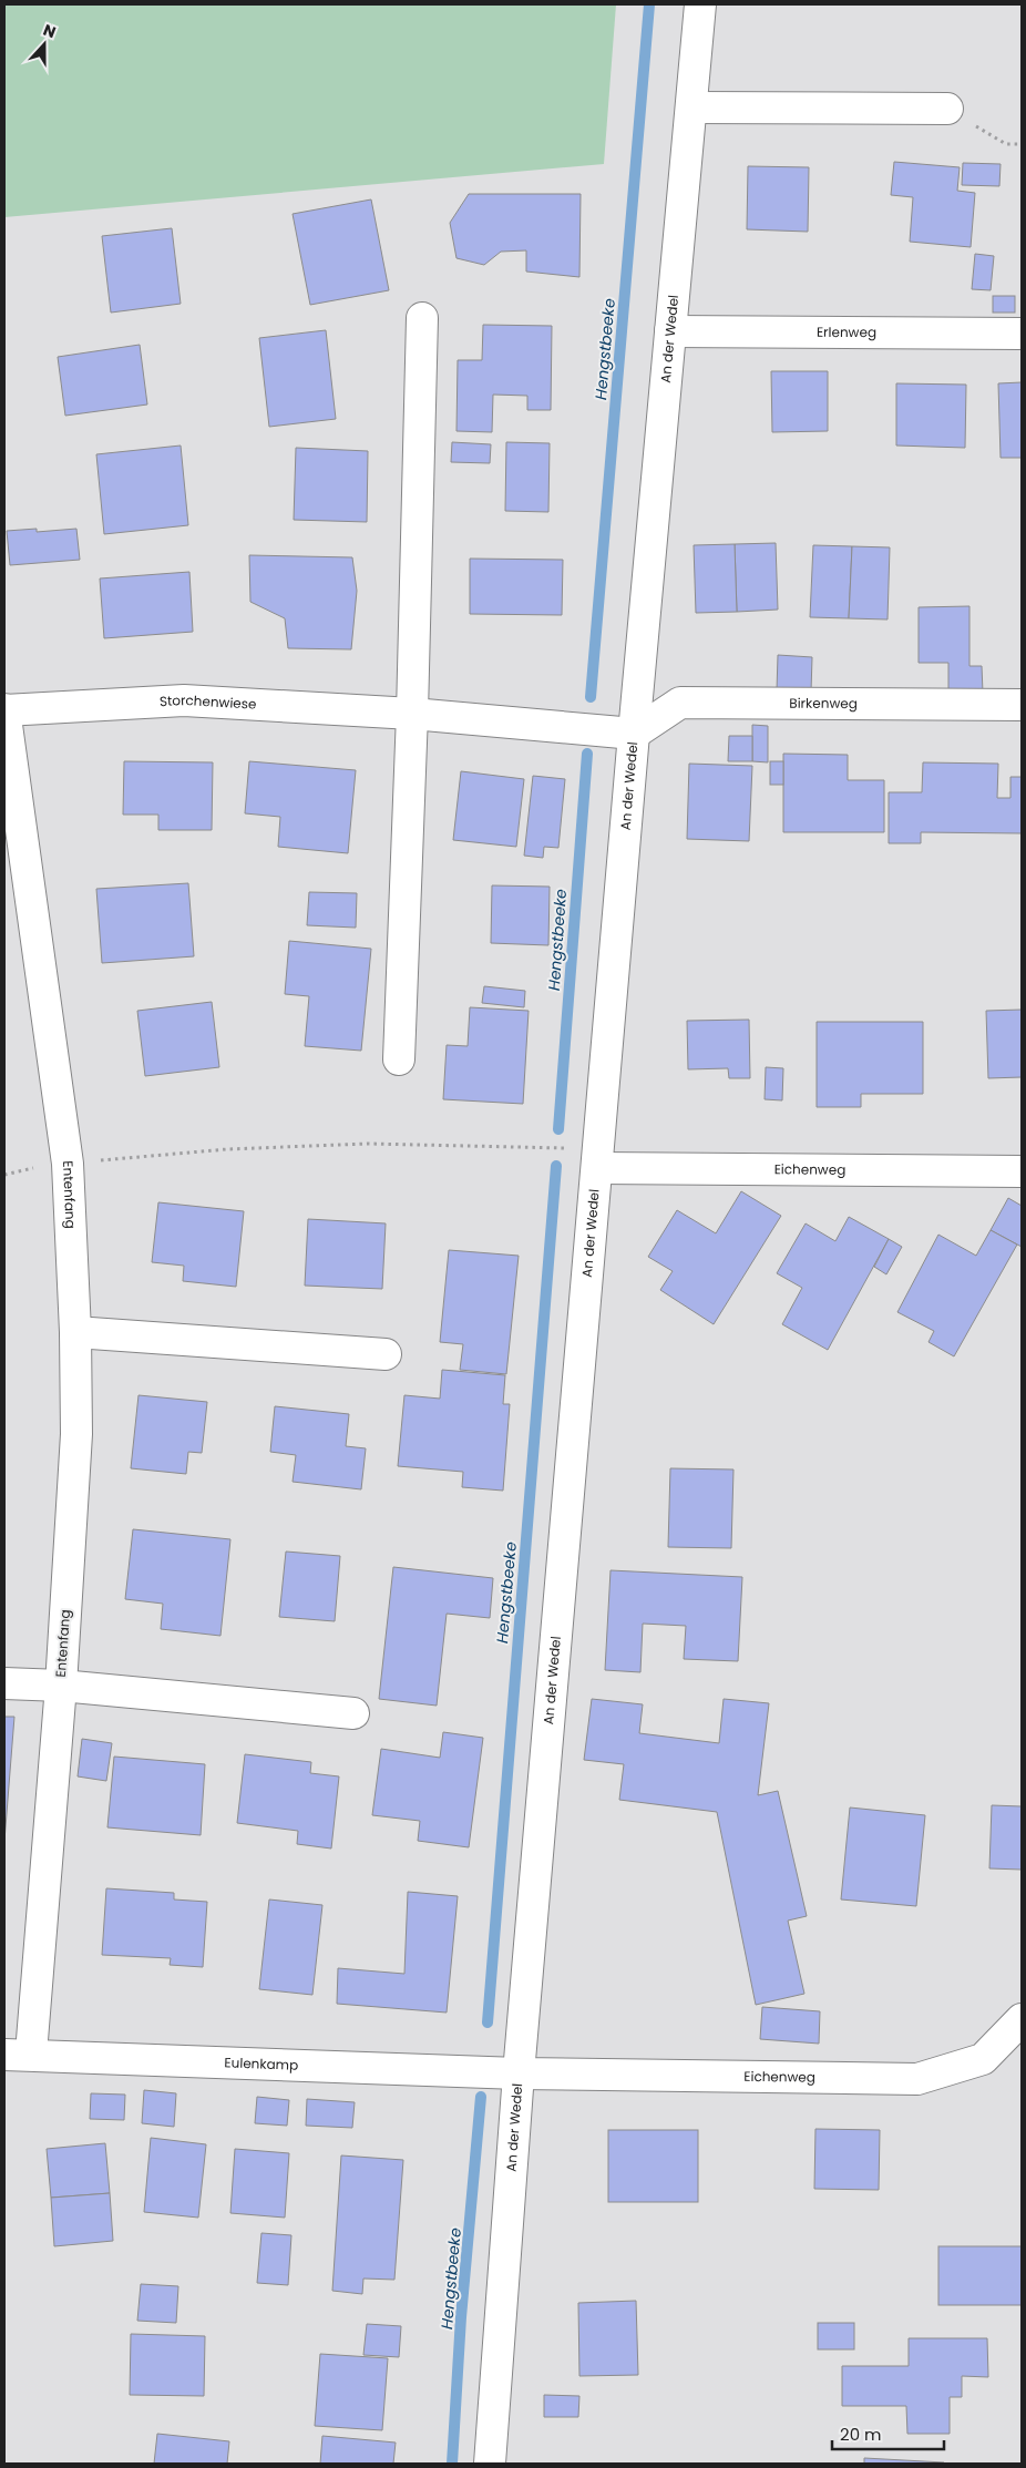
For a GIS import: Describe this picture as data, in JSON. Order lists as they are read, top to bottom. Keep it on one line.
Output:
{"streets":{"street":["Erlenweg","An der Wedel","Storchenwiese","Birkenweg","Eichenweg","Entenfang","Eulenkamp"]},"crossings":[["Erlenweg","An der Wedel"],["An der Wedel","Storchenwiese"],["An der Wedel","Birkenweg"],["An der Wedel","Eichenweg"],["An der Wedel","Eulenkamp"],["Storchenwiese","Birkenweg"],["Storchenwiese","Entenfang"],["Eichenweg","Eulenkamp"],["Entenfang","Eulenkamp"]],"water":["Hengstbeeke"],"scale_bar":"20 m","north":"top"}
